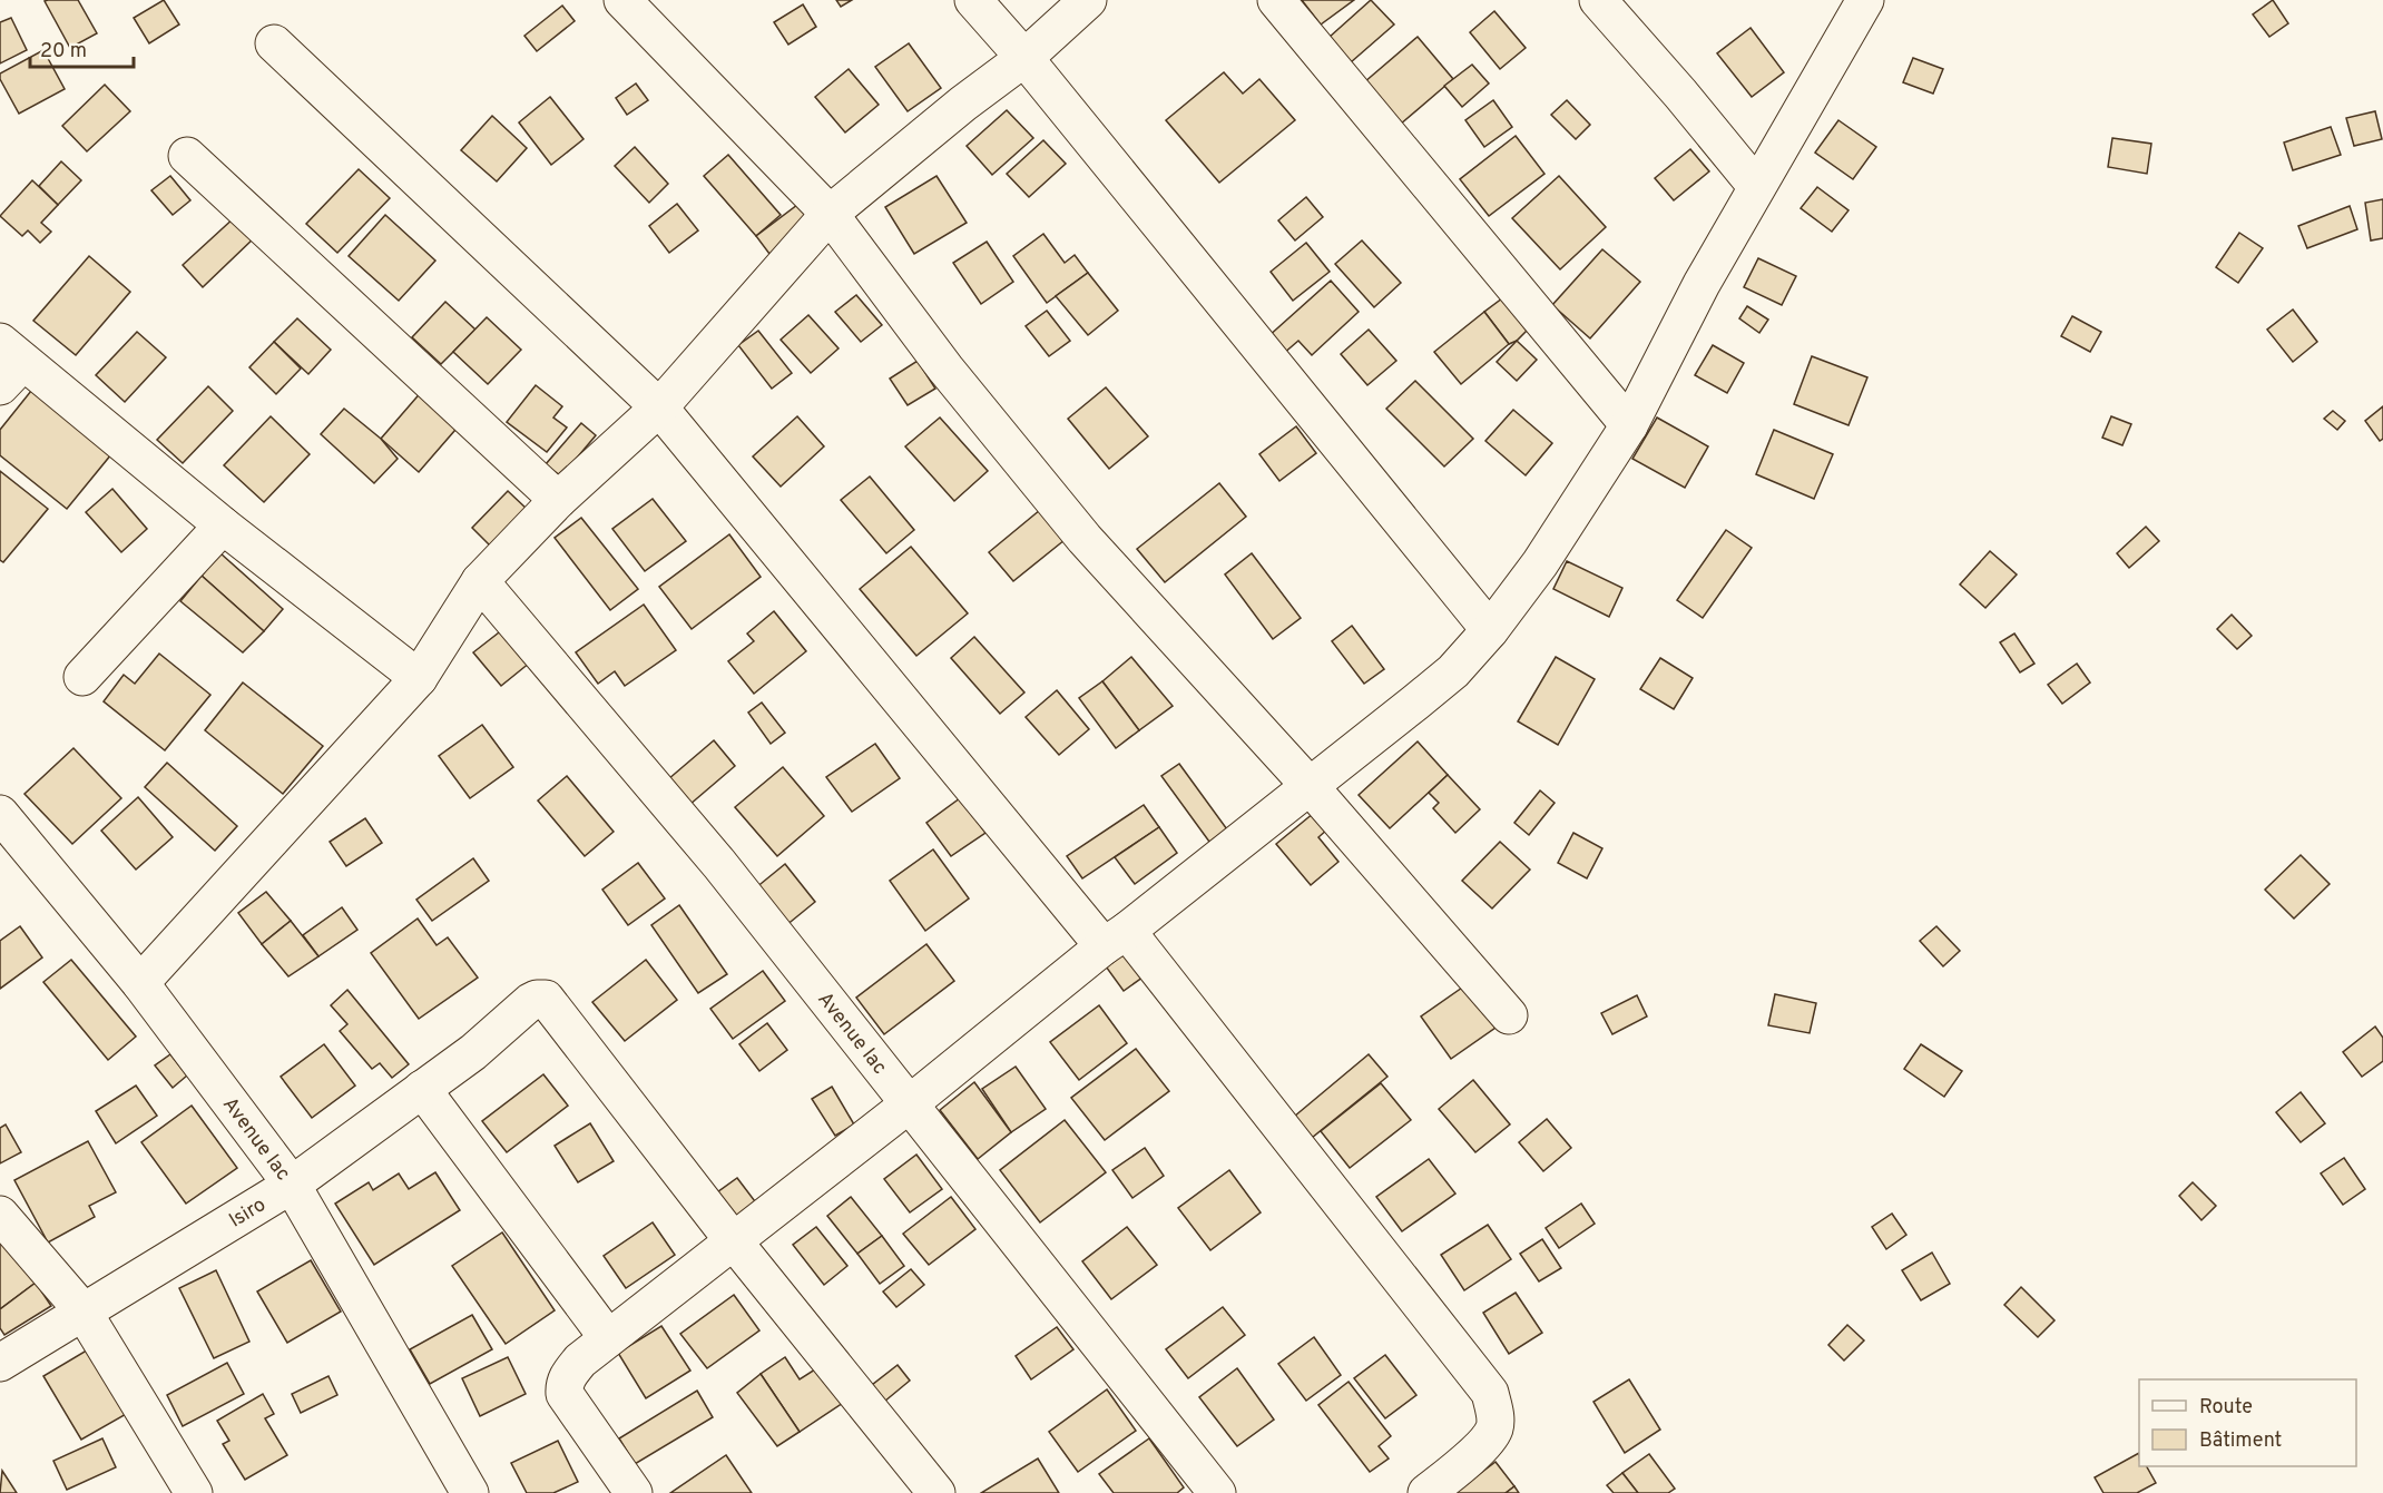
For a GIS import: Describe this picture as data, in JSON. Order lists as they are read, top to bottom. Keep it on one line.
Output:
{"streets":{"street":["Avenue lac","Isiro"]},"crossings":[["Avenue lac","Isiro"]],"legend":["Route","Bâtiment"],"scale_bar":"20 m"}
